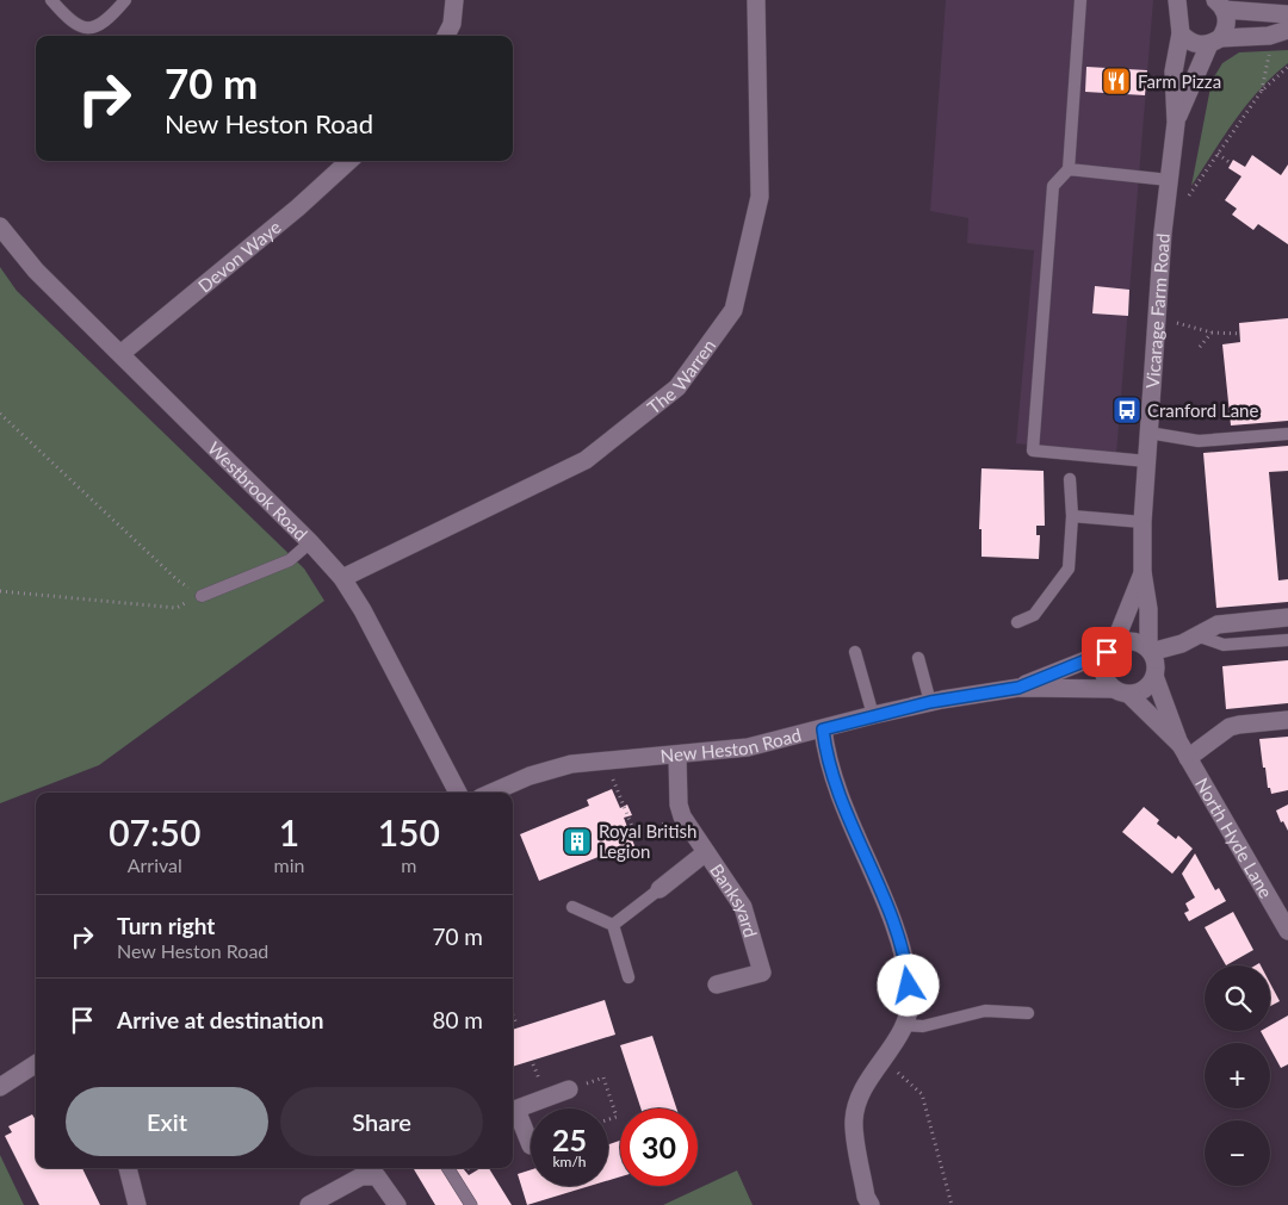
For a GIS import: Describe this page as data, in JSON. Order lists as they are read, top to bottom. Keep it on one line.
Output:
{"streets":{"street":["Devon Waye","Vicarage Farm Road","The Warren","Westbrook Road","New Heston Road","North Hyde Lane","Banksyard"]},"crossings":[["Devon Waye","Westbrook Road"],["Vicarage Farm Road","New Heston Road"],["Vicarage Farm Road","North Hyde Lane"],["The Warren","Westbrook Road"],["New Heston Road","North Hyde Lane"],["New Heston Road","Banksyard"]],"places":{"restaurant":["Farm Pizza"],"bus stop":["Cranford Lane"],"building":["Royal British Legion"]},"page":{"turn":["70 m","New Heston Road"],"eta":["07:50","Arrival","1","min","150","m"],"list":[{"name":"Turn right","note":"New Heston Road","value":"70 m"},{"name":"Arrive at destination","value":"80 m"}],"map_buttons":["+","−"],"buttons":["Exit","Share"],"speed":"25 km/h","limit":"30"}}
